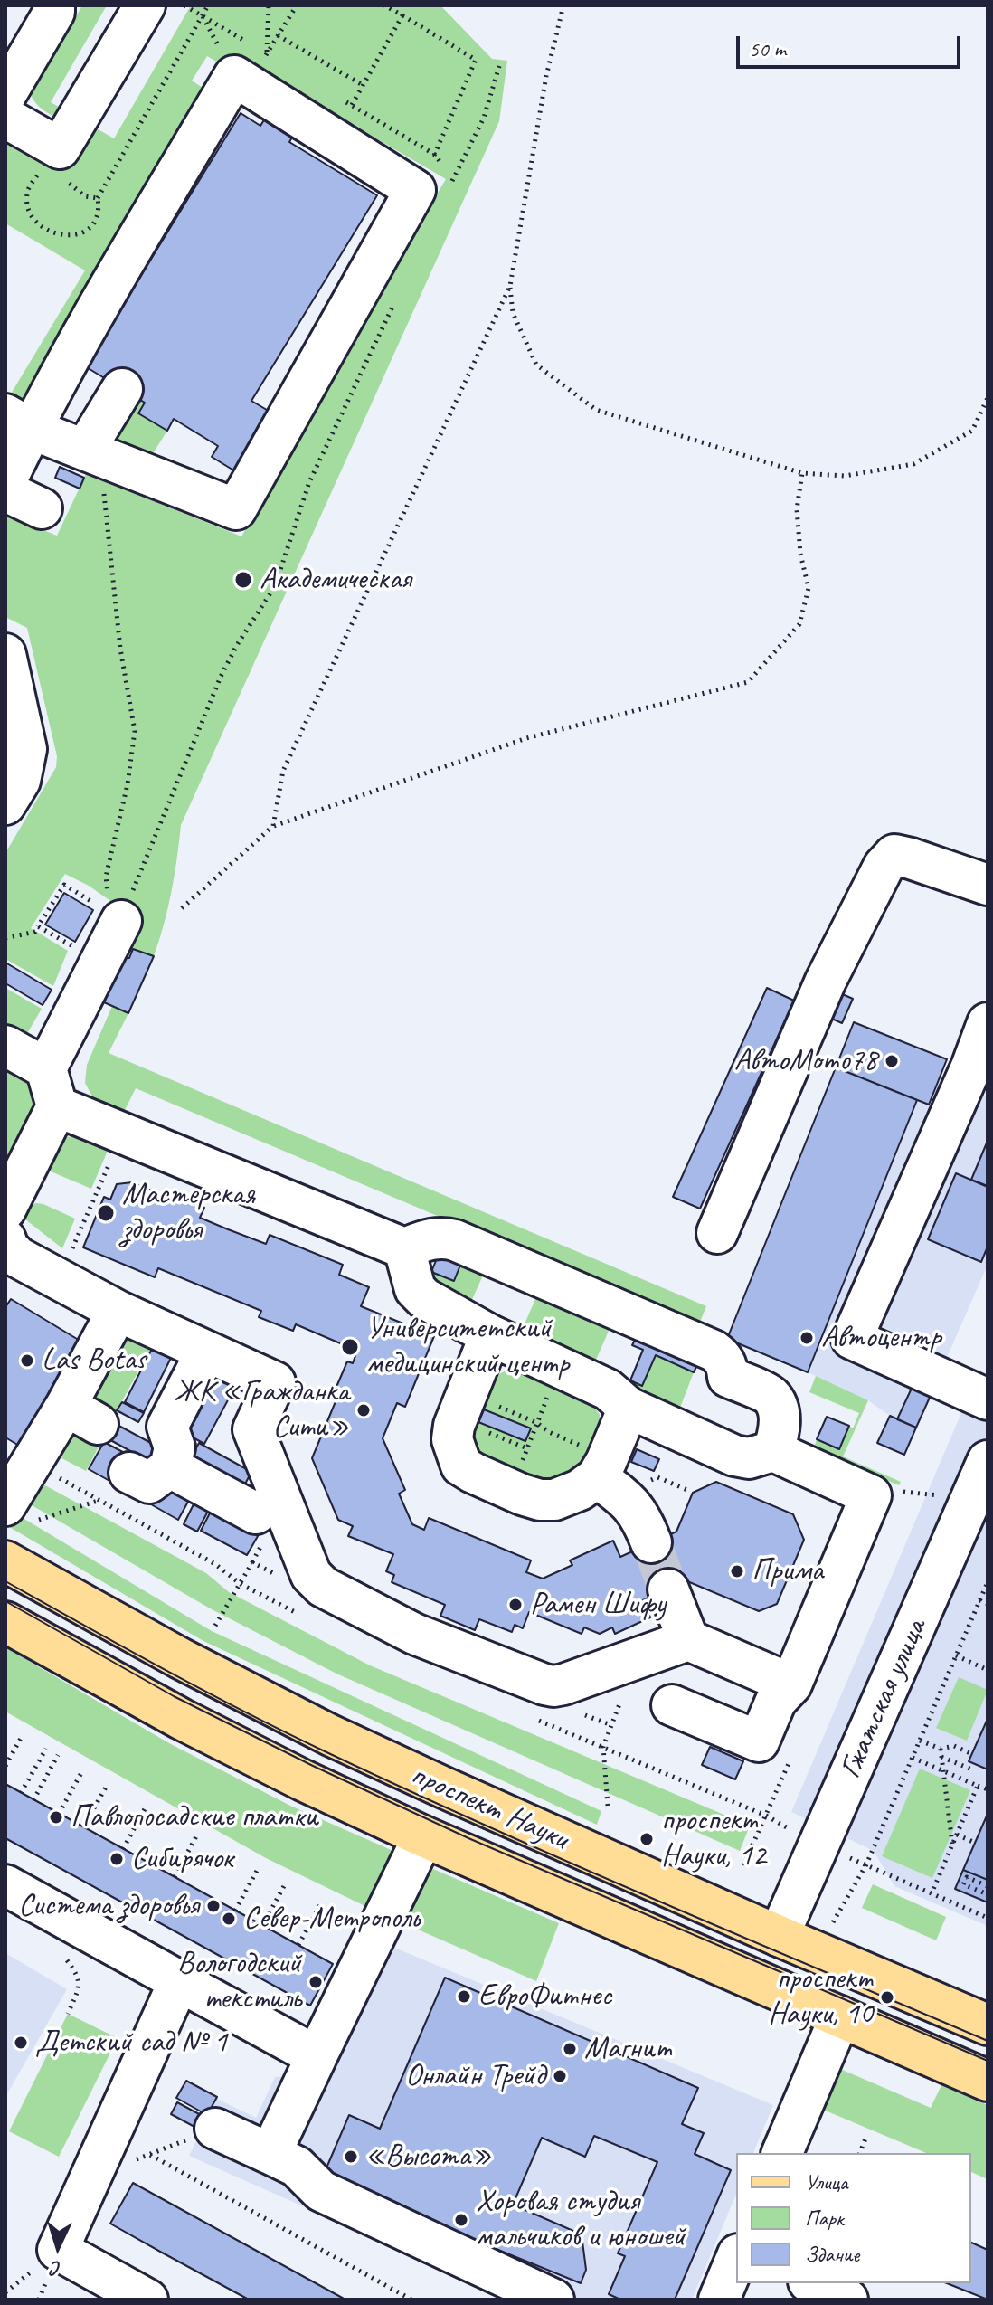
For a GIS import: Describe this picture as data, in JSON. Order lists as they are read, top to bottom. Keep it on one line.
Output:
{"streets":{"main road":["проспект Науки"],"street":["Гжатская улица"]},"crossings":[["Гжатская улица","проспект Науки"]],"places":["Академическая","АвтоМото78","Мастерская здоровья","Автоцентр","Университетский медицинский центр","Las Botas","ЖК «Гражданка Сити»","Прима","Рамен Шифу","Павлопосадские платки","проспект Науки, 12","Сибирячок","Система здоровья","Север-Метрополь","Вологодский текстиль","ЕвроФитнес","проспект Науки, 10","Детский сад № 1","Магнит","Онлайн Трейд","«Высота»","Хоровая студия мальчиков и юношей"],"legend":["Улица","Парк","Здание"],"scale_bar":"50 m","north":"bottom"}
